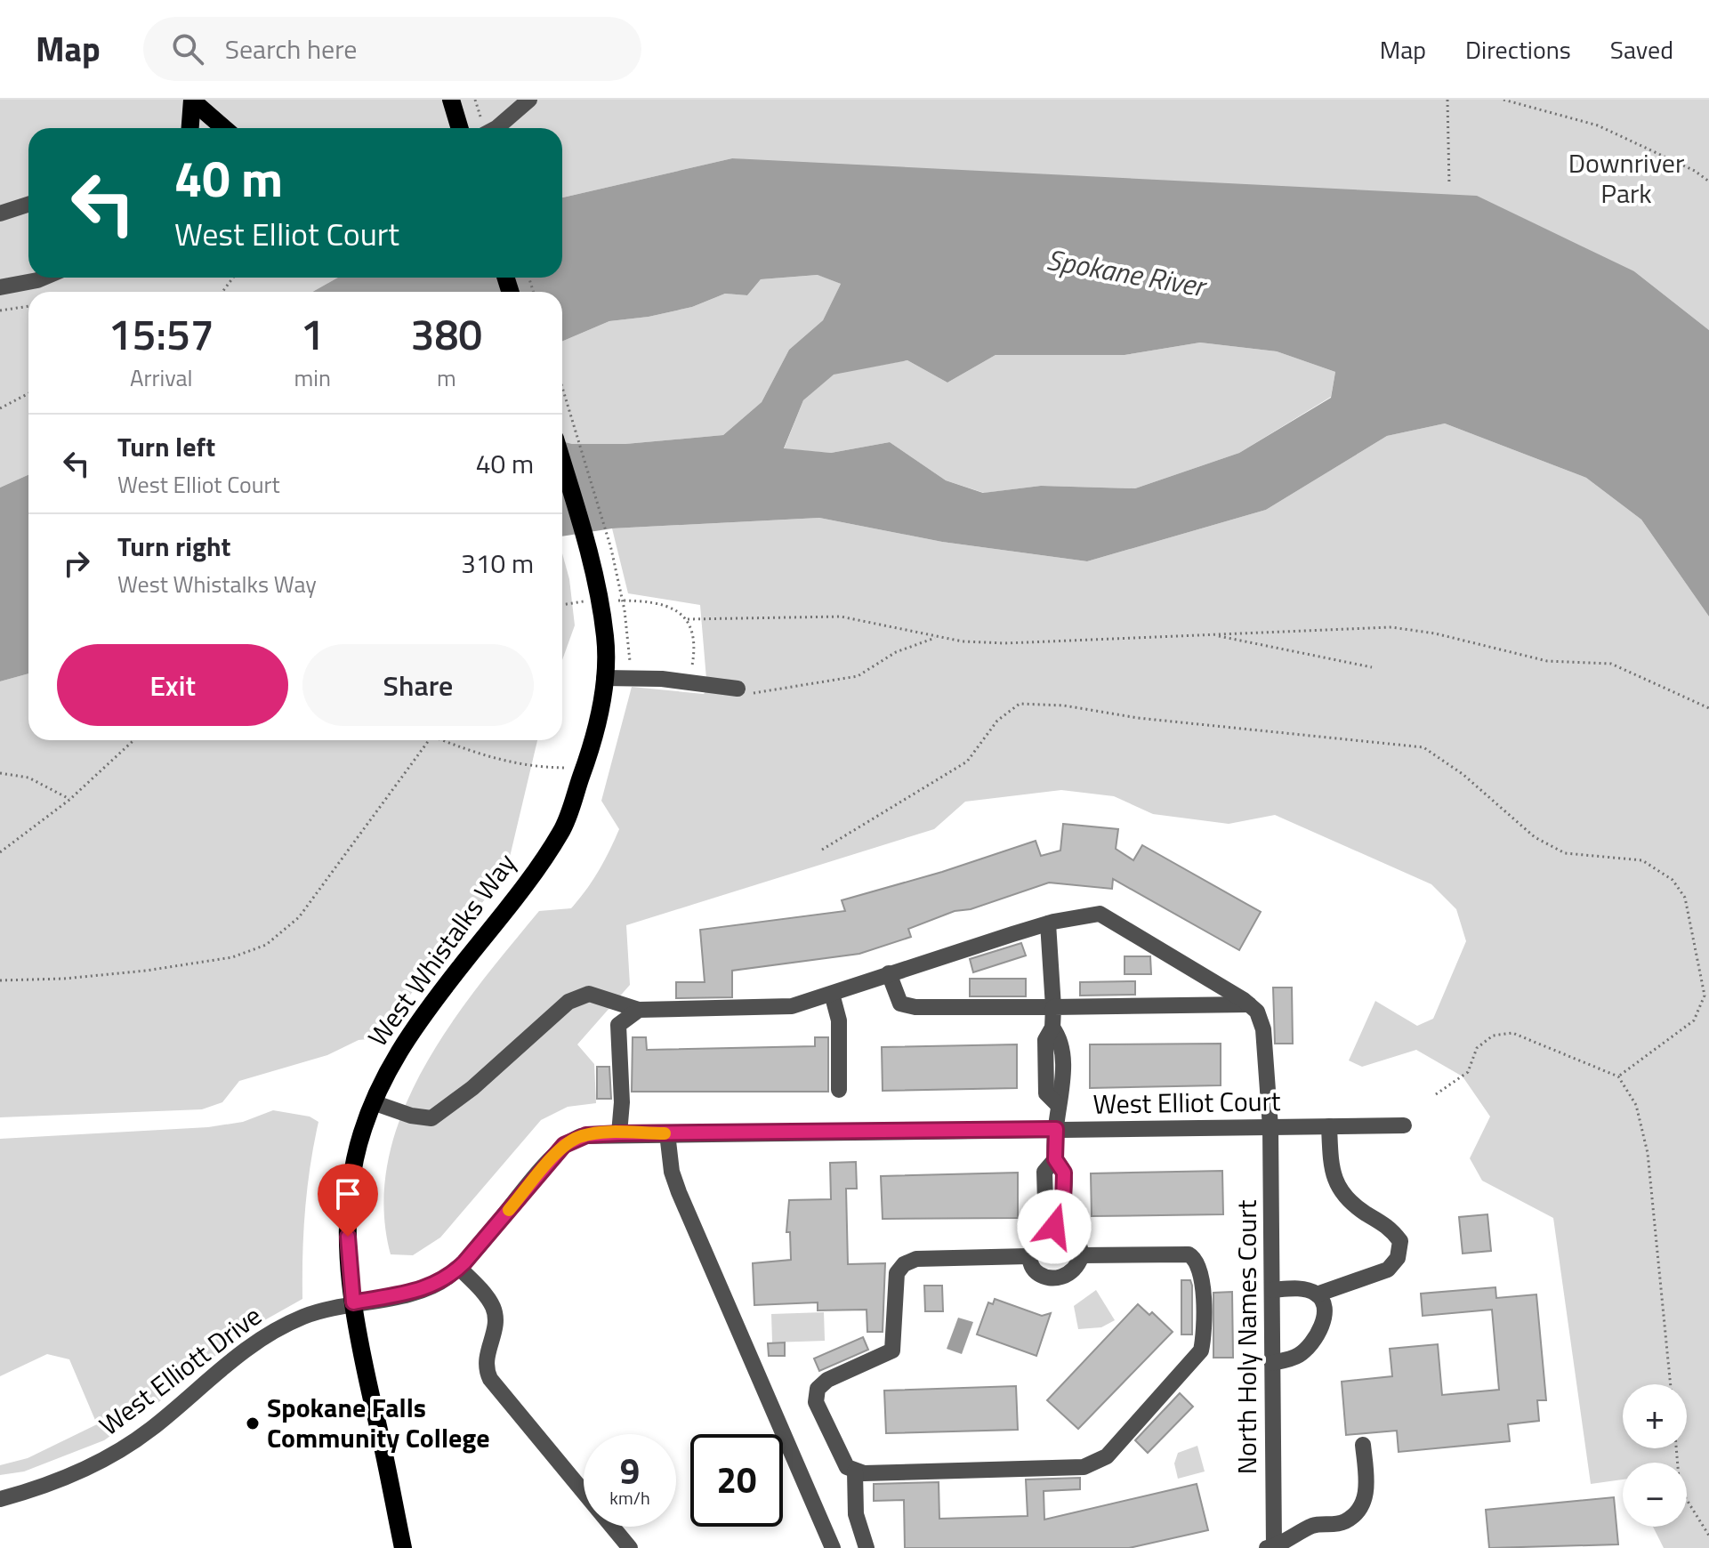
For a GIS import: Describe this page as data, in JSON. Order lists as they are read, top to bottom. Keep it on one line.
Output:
{"streets":{"main road":["West Whistalks Way"],"street":["West Elliot Court","North Holy Names Court","West Elliott Drive"]},"crossings":[["West Whistalks Way","West Elliot Court"],["West Whistalks Way","West Elliott Drive"],["West Elliot Court","North Holy Names Court"],["West Elliot Court","West Elliott Drive"]],"water":["Spokane River"],"parks":["Downriver Park"],"places":["Spokane Falls Community College"],"page":{"header":"Map","search":"Search here","nav":["Map","Directions","Saved"],"turn":["40 m","West Elliot Court"],"eta":["15:57","Arrival","1","min","380","m"],"list":[{"name":"Turn left","note":"West Elliot Court","value":"40 m"},{"name":"Turn right","note":"West Whistalks Way","value":"310 m"}],"buttons":["Exit","Share"],"map_buttons":["+","−"],"speed":"9 km/h","limit":"20"}}
